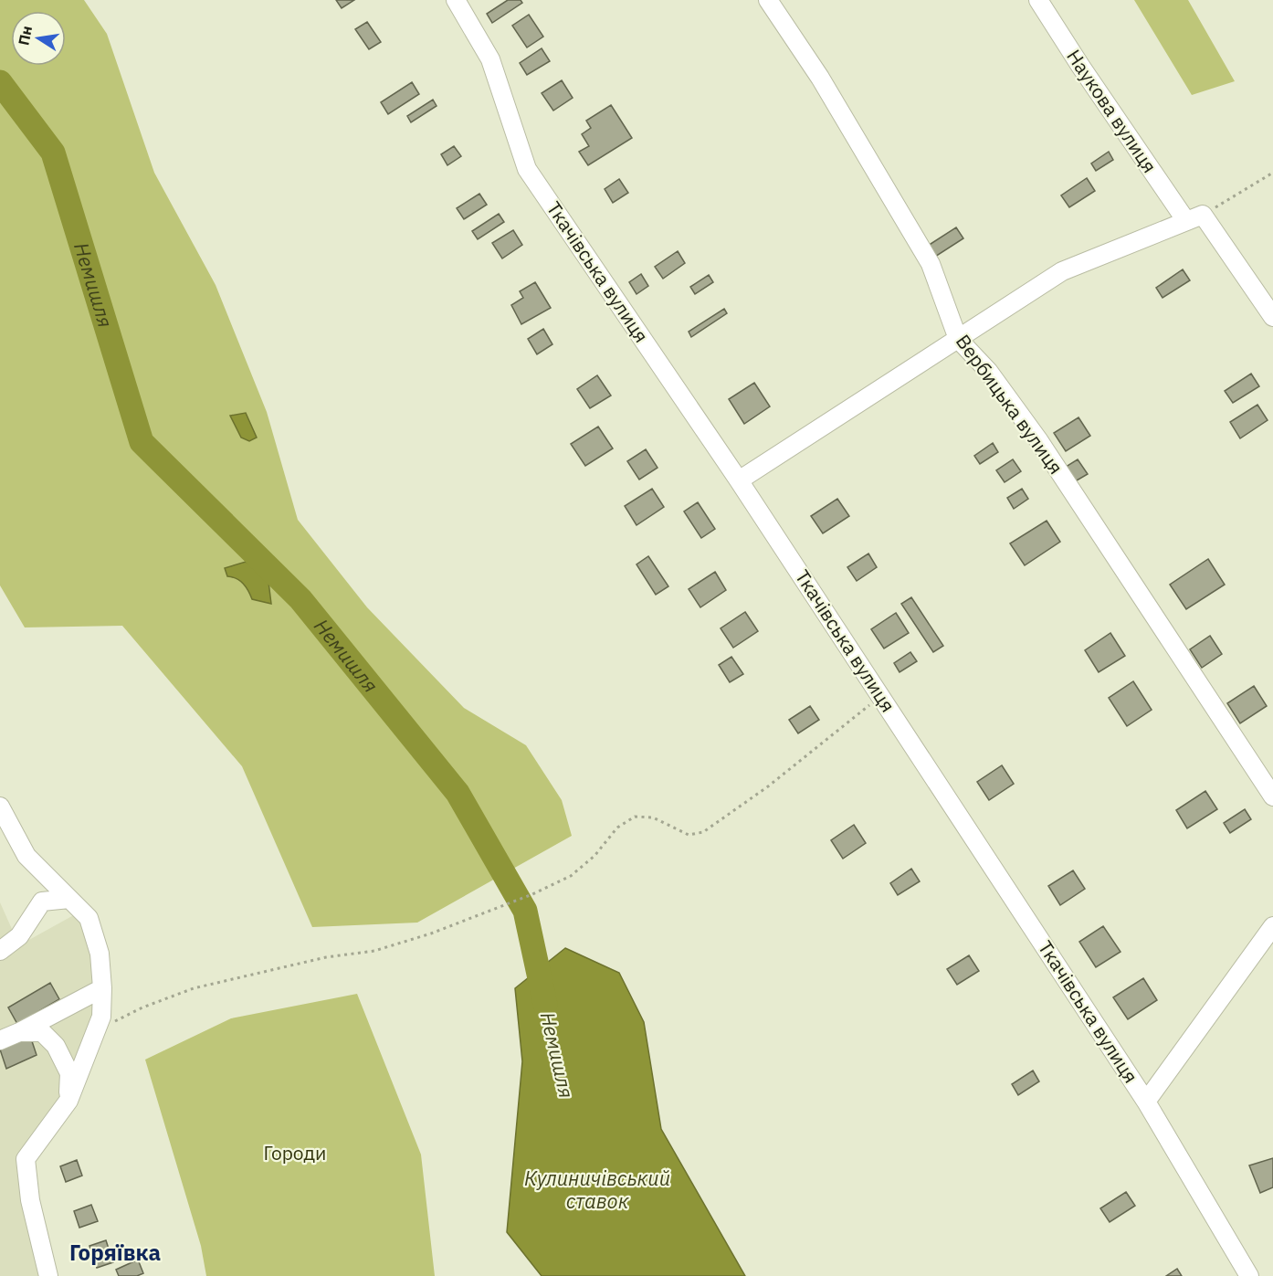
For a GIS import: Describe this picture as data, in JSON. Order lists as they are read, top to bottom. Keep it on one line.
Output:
{"streets":{"street":["Наукова вулиця","Ткачівська вулиця","Вербицька вулиця"]},"districts":["Горяївка"],"water":["Немишля","Кулиничівський ставок"],"parks":["Городи"],"north":"left"}
